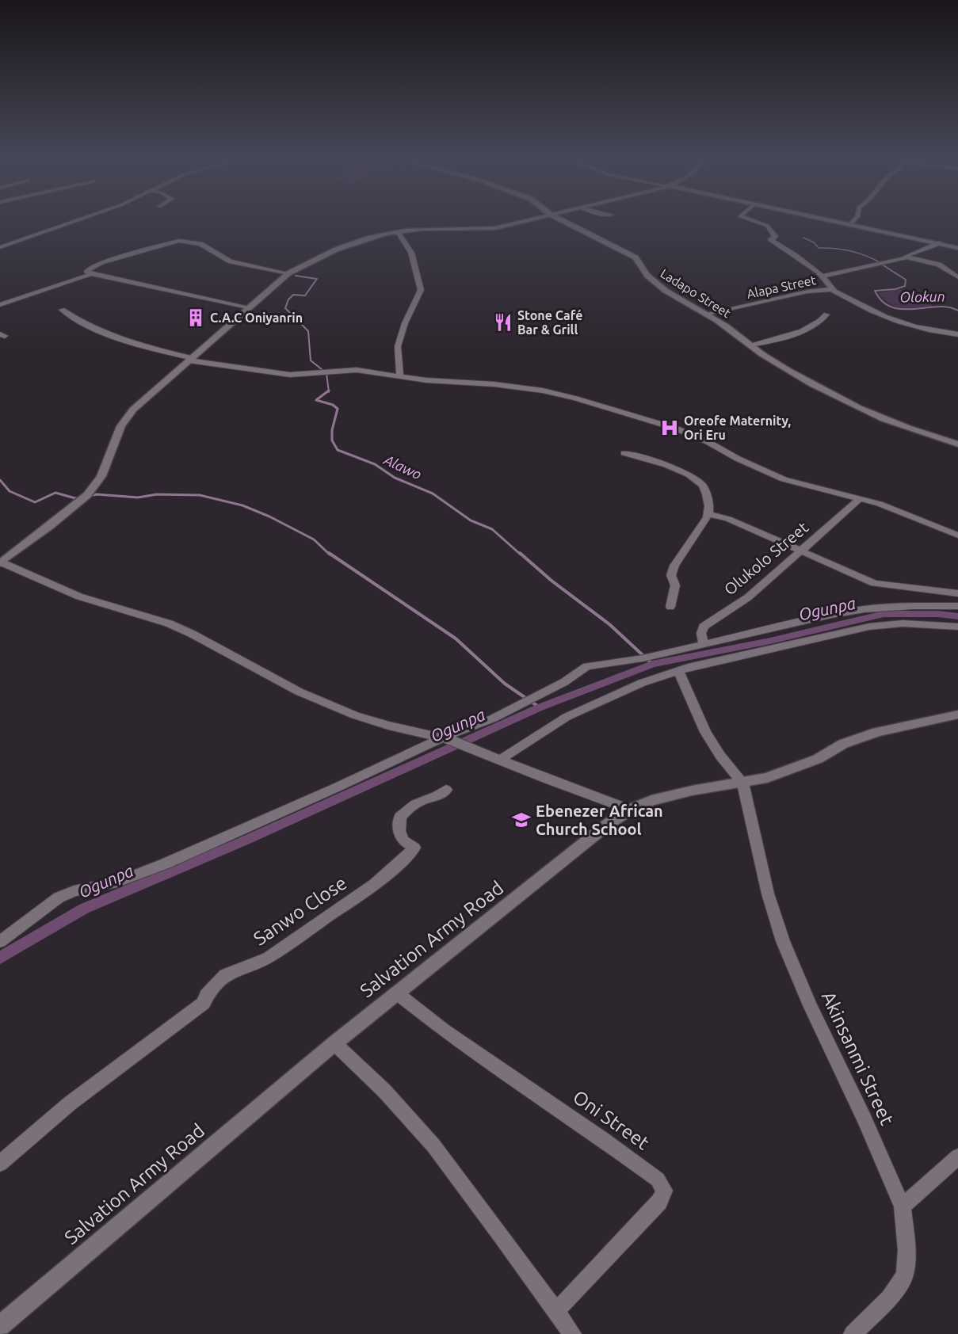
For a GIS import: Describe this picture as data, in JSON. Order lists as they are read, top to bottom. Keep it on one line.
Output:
{"streets":{"street":["Alapa Street","Ladapo Street","Olukolo Street","Sanwo Close","Salvation Army Road","Akinsanmi Street","Oni Street"]},"crossings":[["Alapa Street","Ladapo Street"],["Salvation Army Road","Akinsanmi Street"],["Salvation Army Road","Oni Street"]],"water":["Olokun","Alawo","Ogunpa"],"places":{"building":["C.A.C Oniyanrin"],"restaurant":["Stone Café Bar & Grill"],"hospital":["Oreofe Maternity, Ori Eru"],"school or university":["Ebenezer African Church School"]}}
